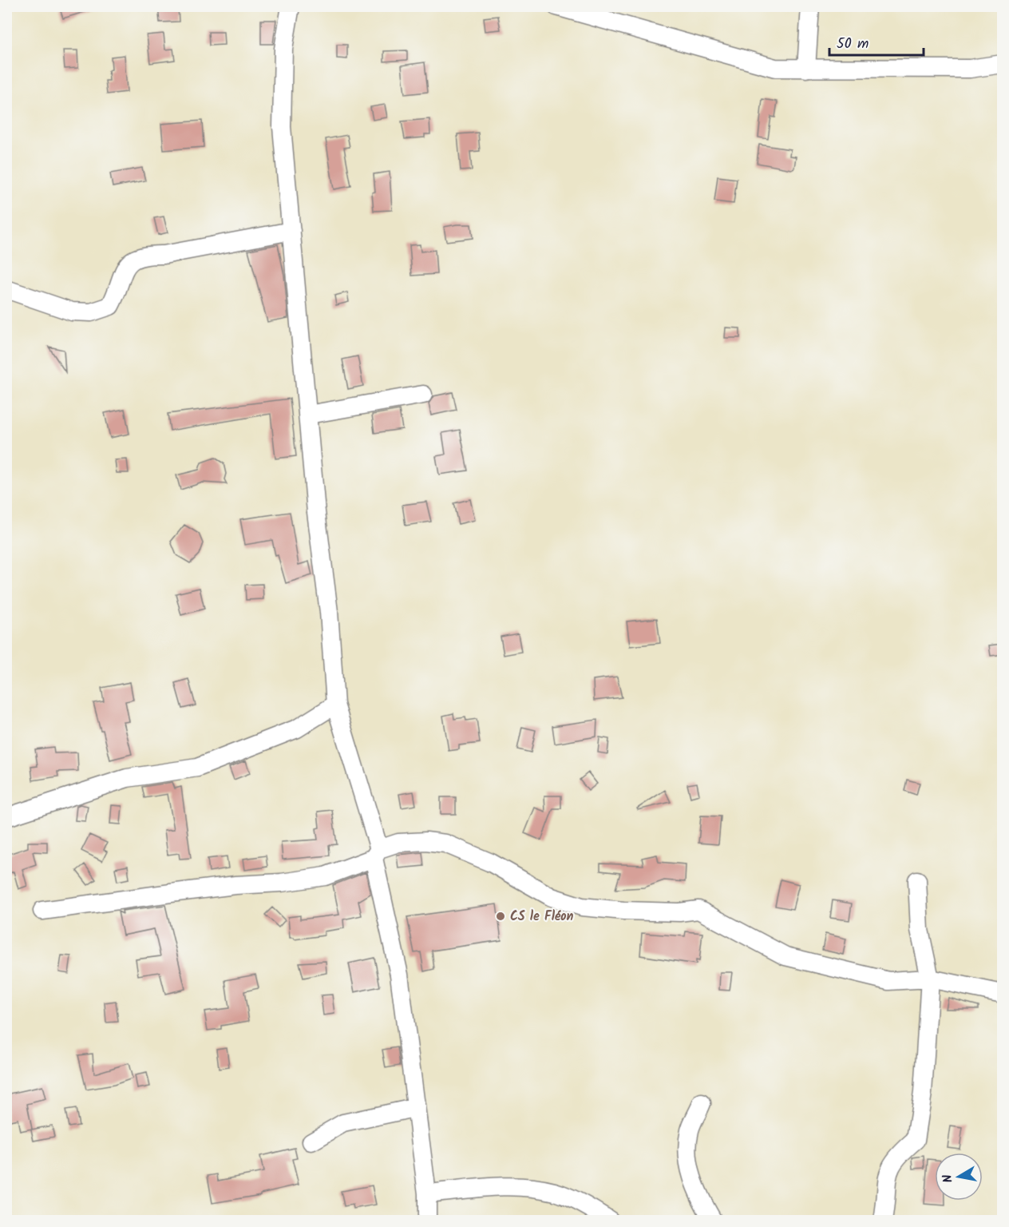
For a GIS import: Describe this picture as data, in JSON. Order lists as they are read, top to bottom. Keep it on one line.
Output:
{"places":["CS le Fléon"],"scale_bar":"50 m","north":"left"}
